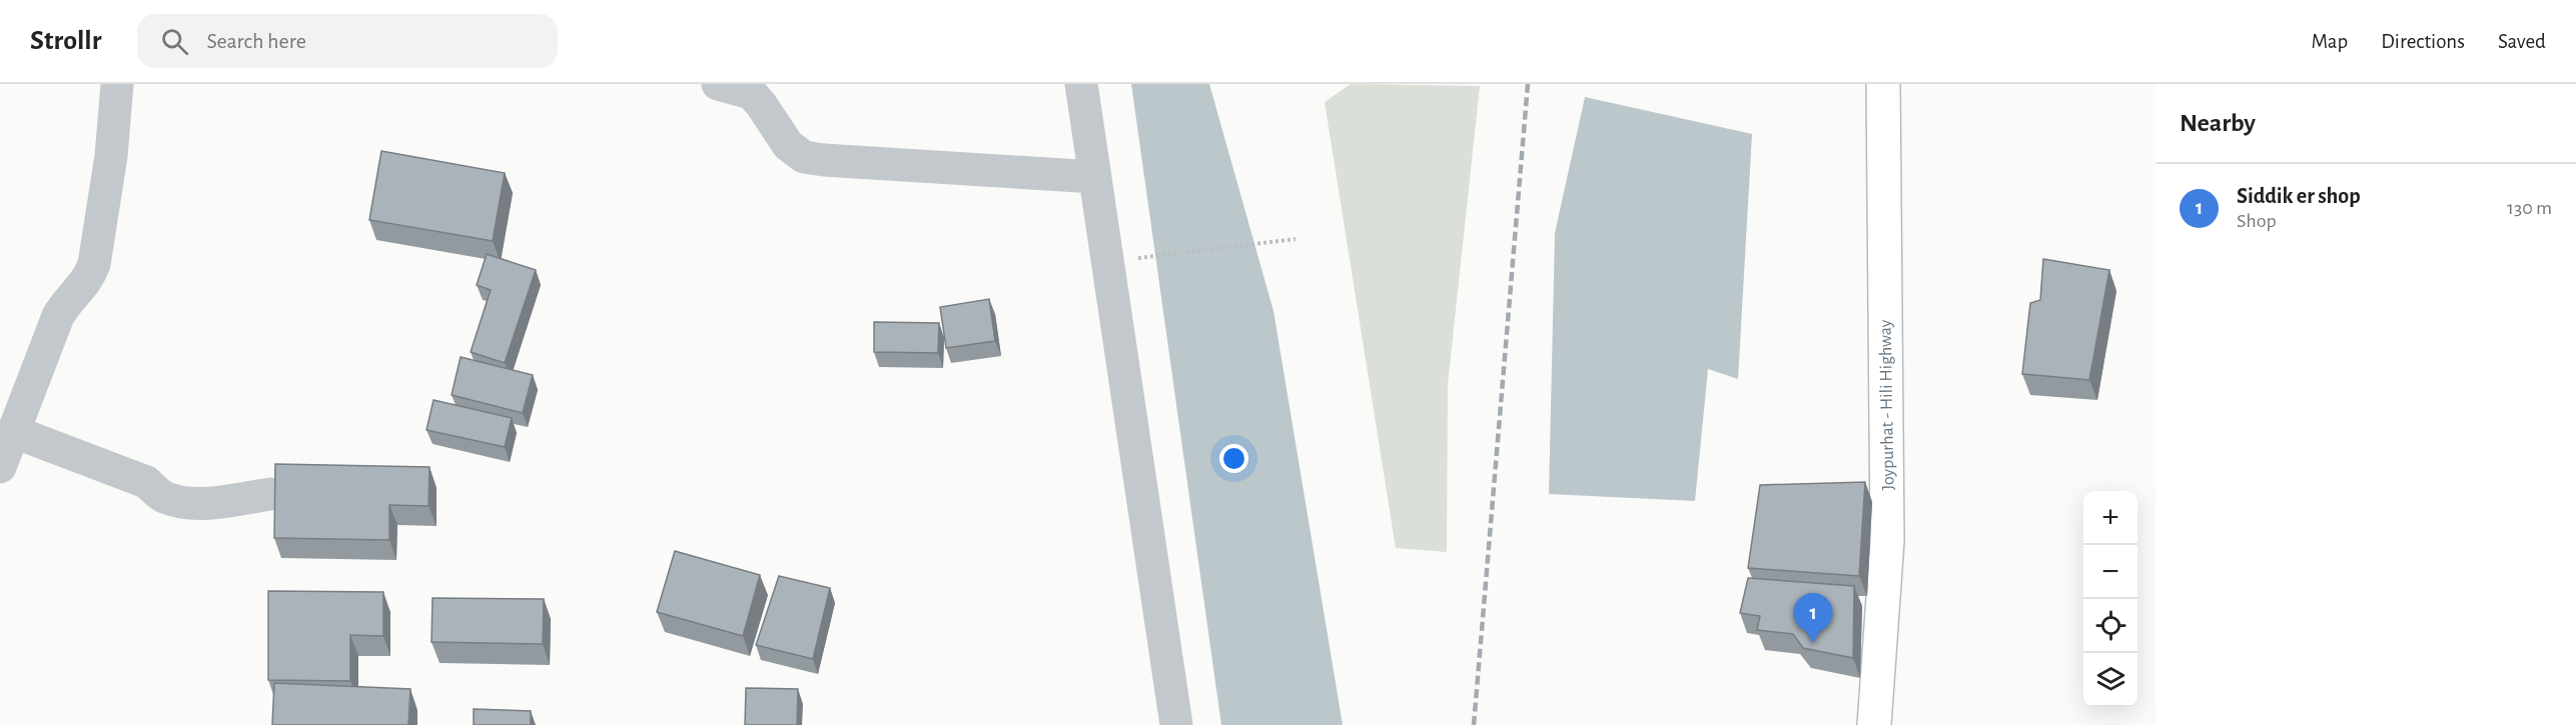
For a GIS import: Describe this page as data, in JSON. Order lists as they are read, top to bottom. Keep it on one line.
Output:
{"streets":{"main road":["Joypurhat - Hili Highway"]},"page":{"header":"Strollr","search":"Search here","nav":["Map","Directions","Saved"],"heading":"Nearby","list":[{"mark":"1","name":"Siddik er shop","note":"Shop","value":"130 m"}],"map_buttons":["+","−"],"pins":"1"}}
